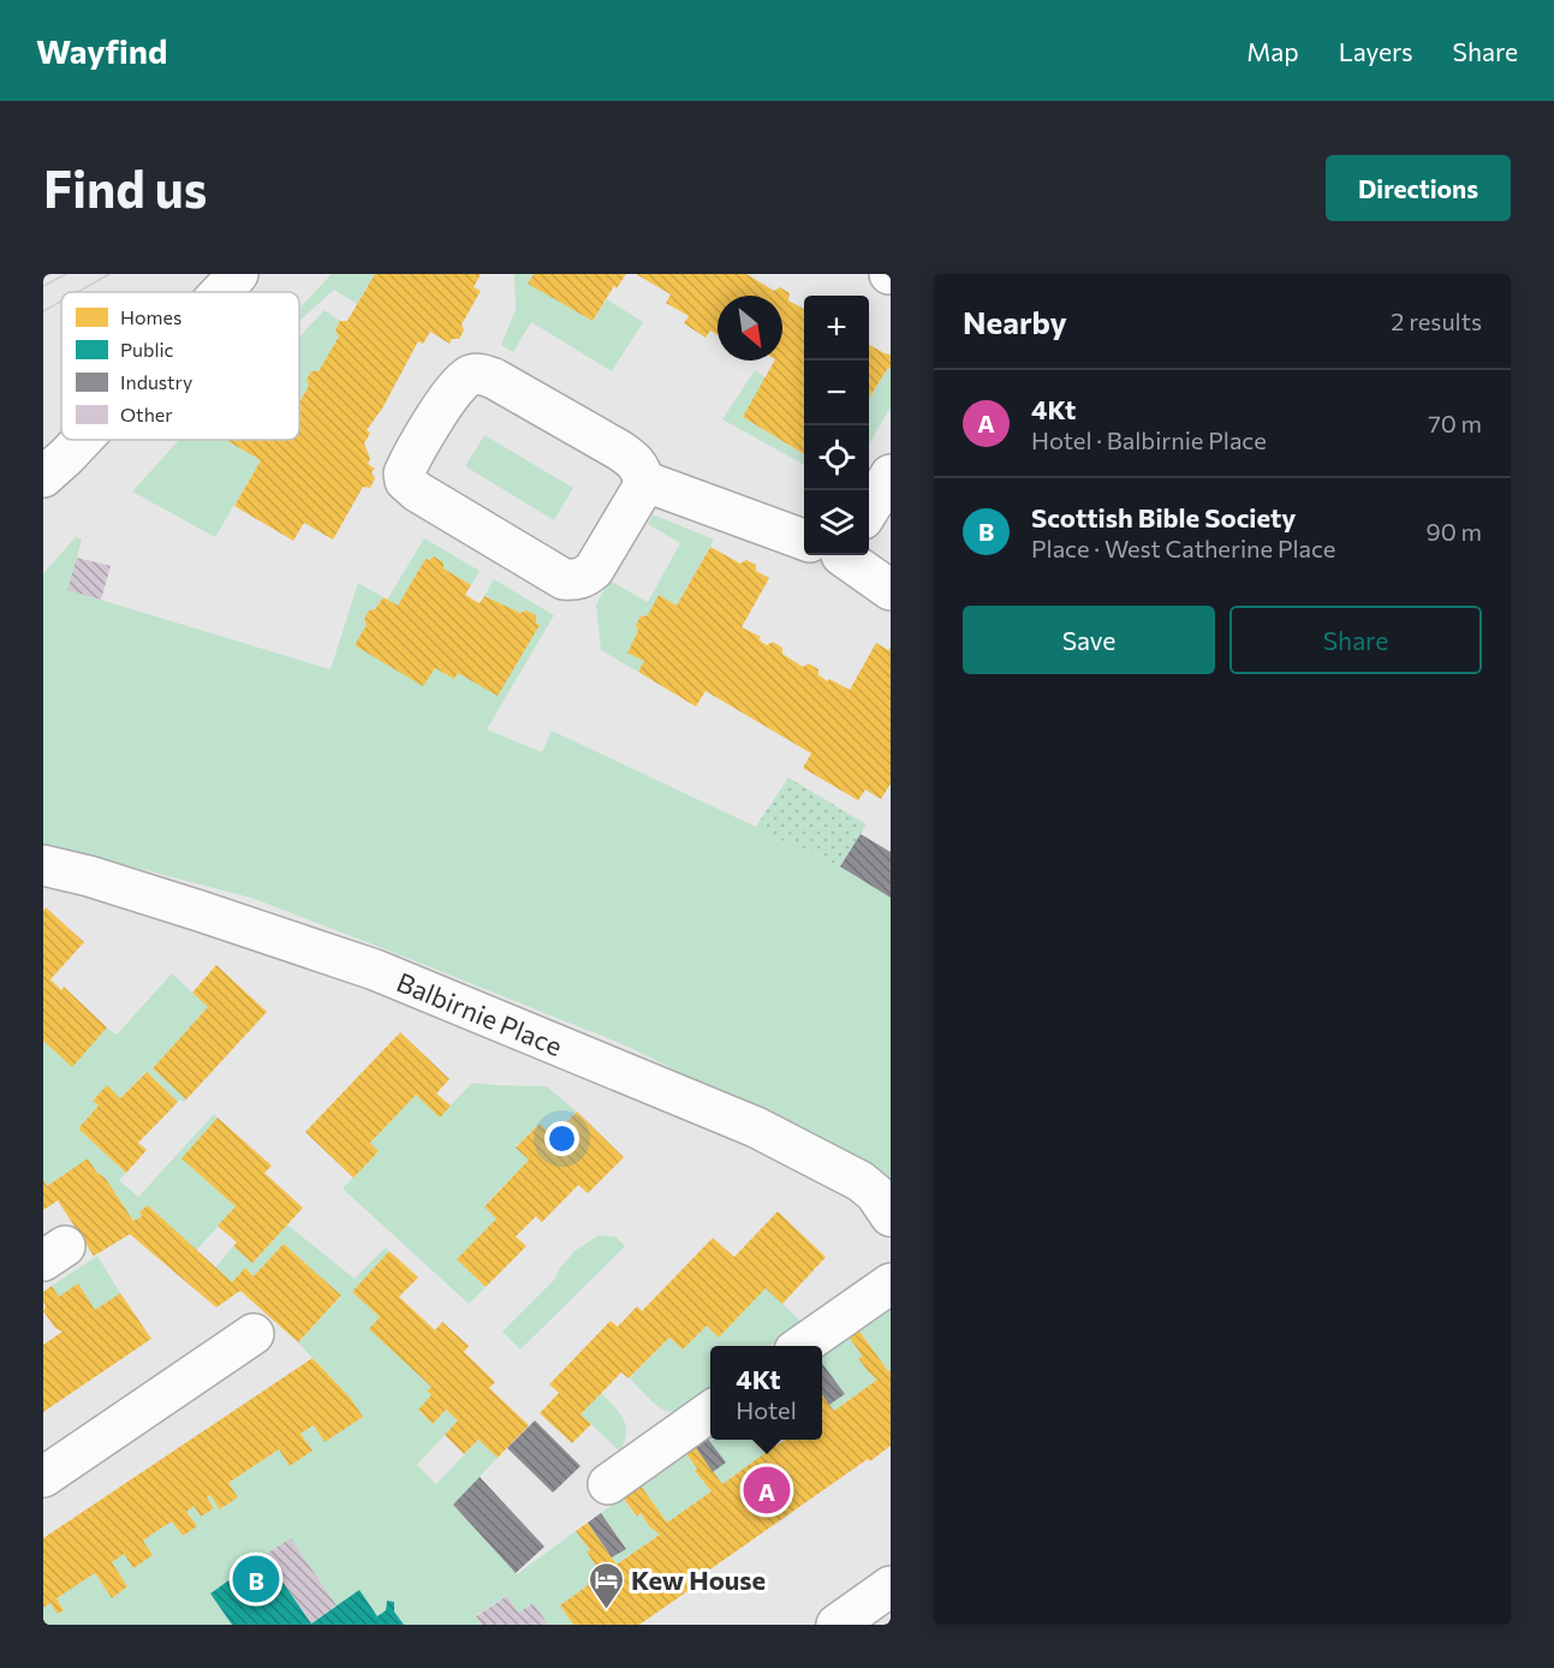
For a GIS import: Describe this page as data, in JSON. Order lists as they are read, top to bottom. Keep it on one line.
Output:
{"streets":{"street":["Balbirnie Place"]},"places":{"hotel":["Kew House"]},"legend":["Homes","Public","Industry","Other"],"north":"bottom right","page":{"header":"Wayfind","nav":["Map","Layers","Share"],"buttons":["Directions",["Save","Share"]],"title":"Find us","heading":["Nearby","2 results"],"map_buttons":["+","−"],"list":[{"mark":"A","name":"4Kt","note":"Hotel · Balbirnie Place","value":"70 m"},{"mark":"B","name":"Scottish Bible Society","note":"Place · West Catherine Place","value":"90 m"}],"popup":["4Kt","Hotel"],"pins":["A","B"]}}
